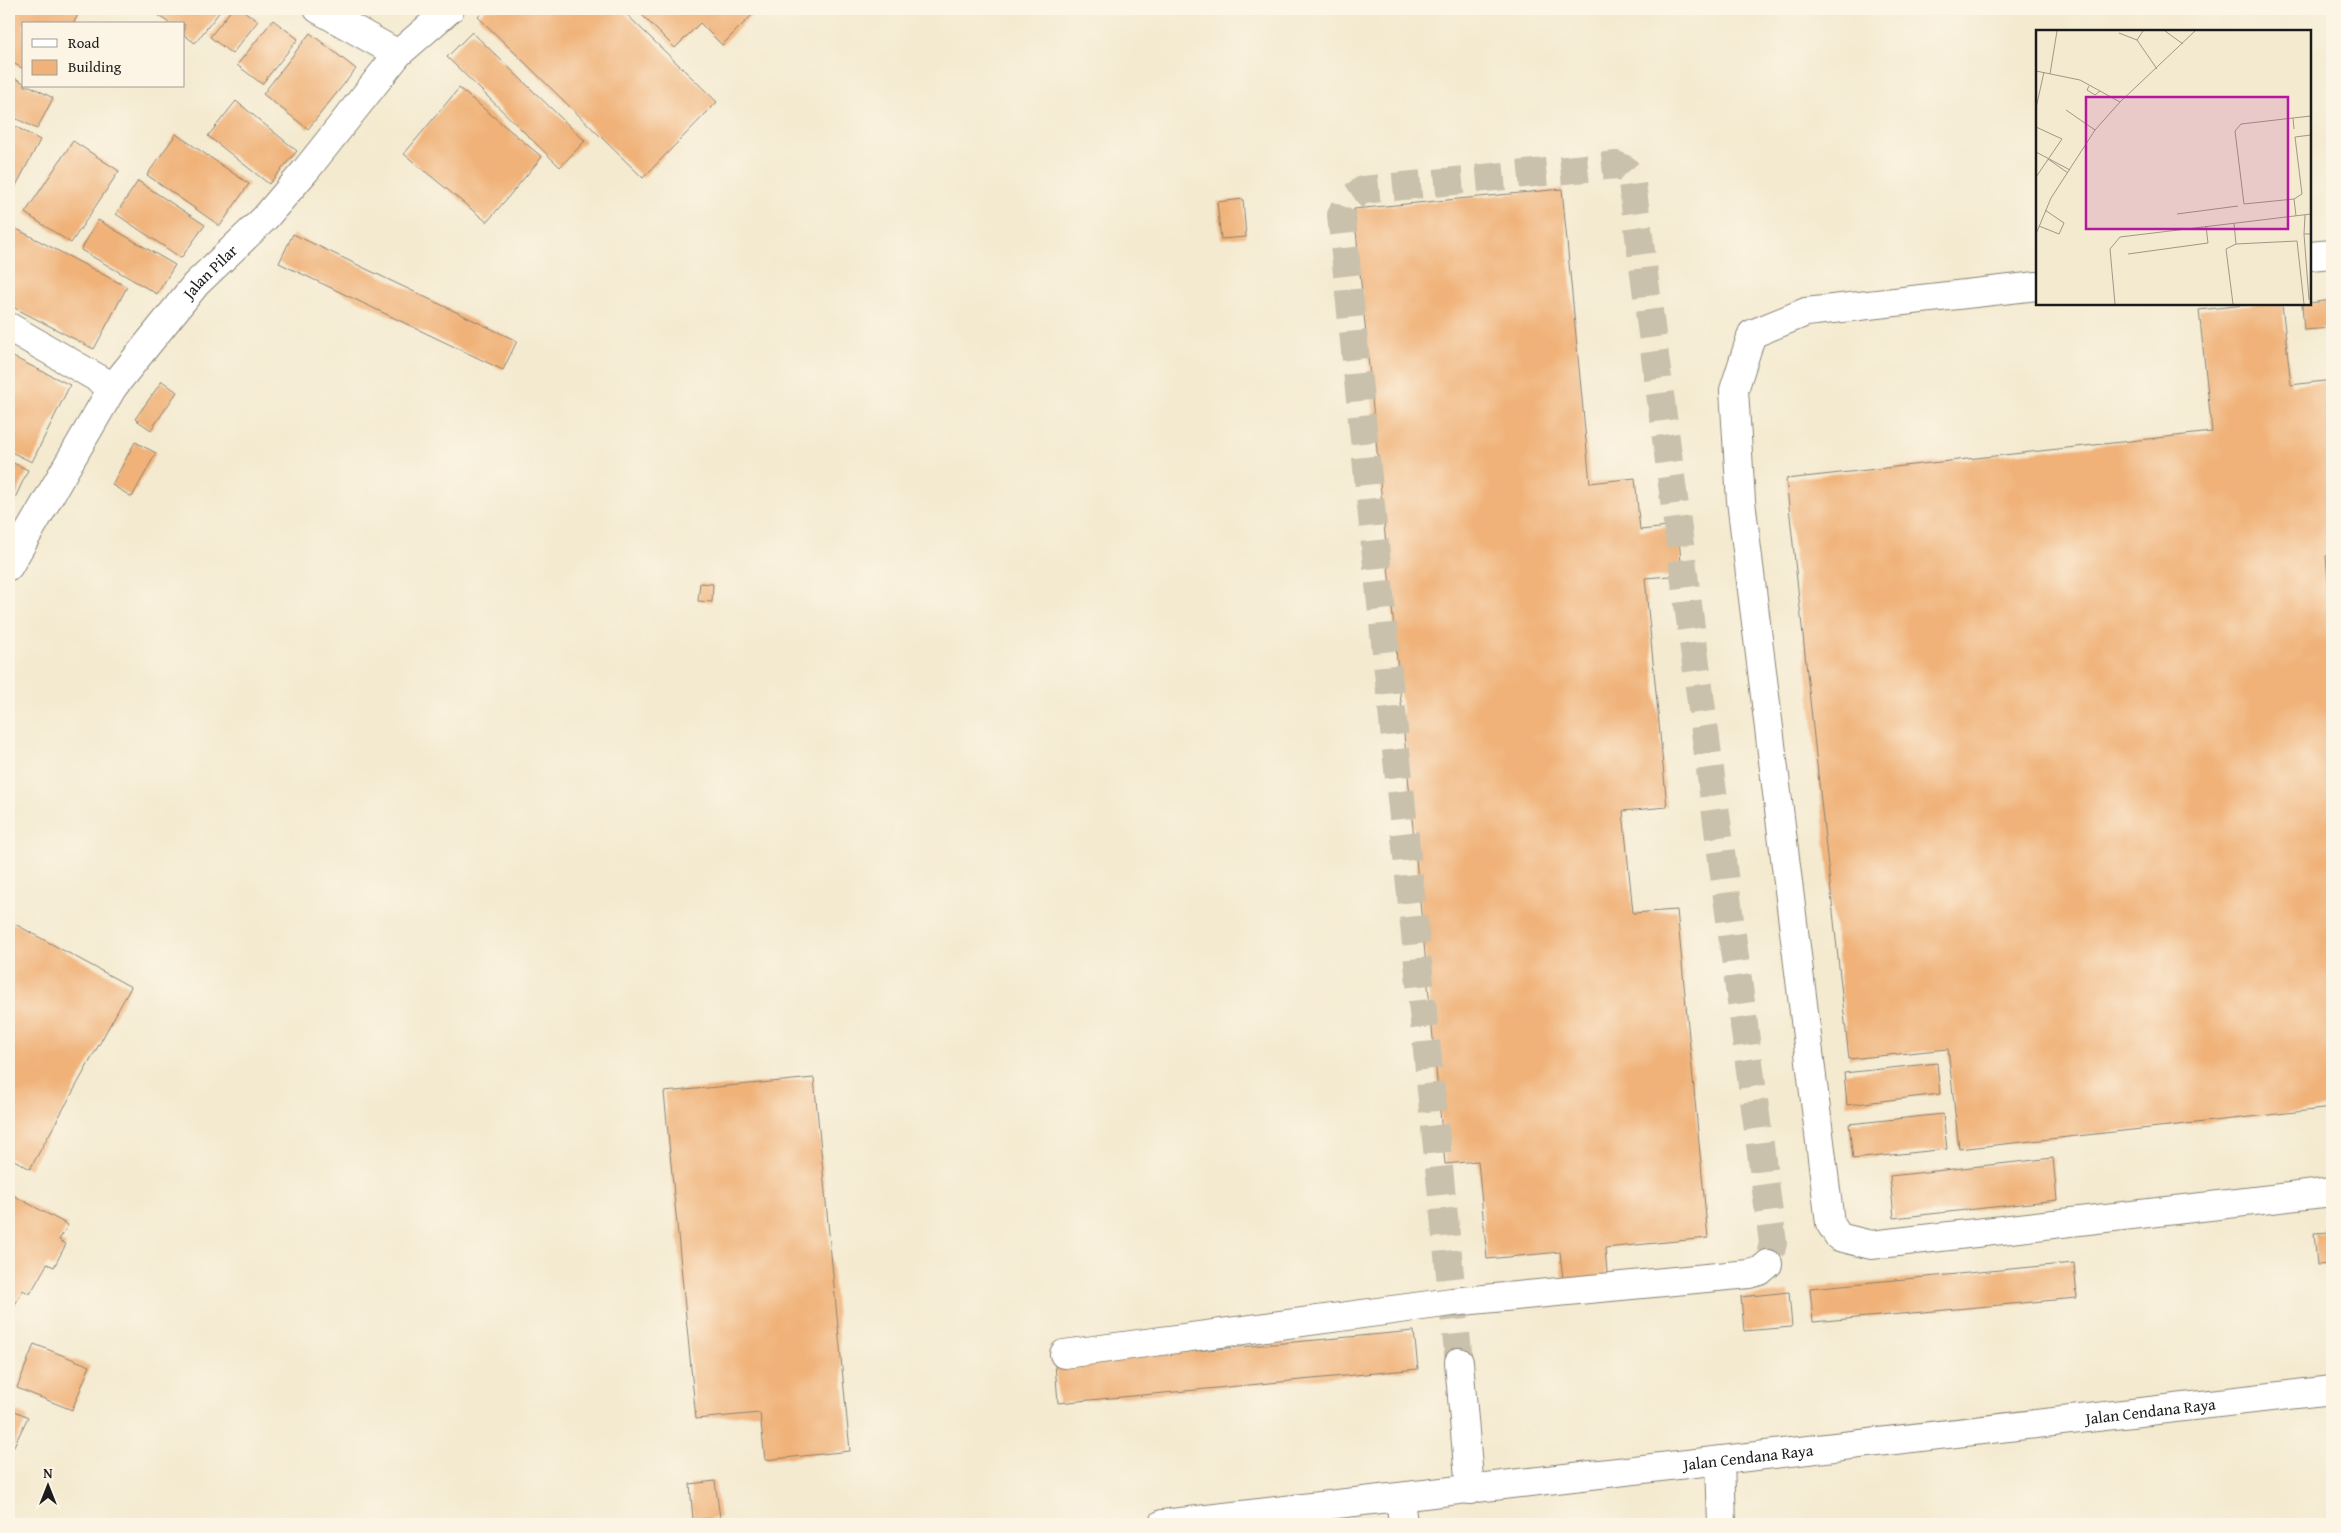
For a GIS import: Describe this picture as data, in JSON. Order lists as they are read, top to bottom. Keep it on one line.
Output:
{"streets":{"street":["Jalan Pilar","Jalan Cendana Raya"]},"legend":["Road","Building"],"north":"top"}
